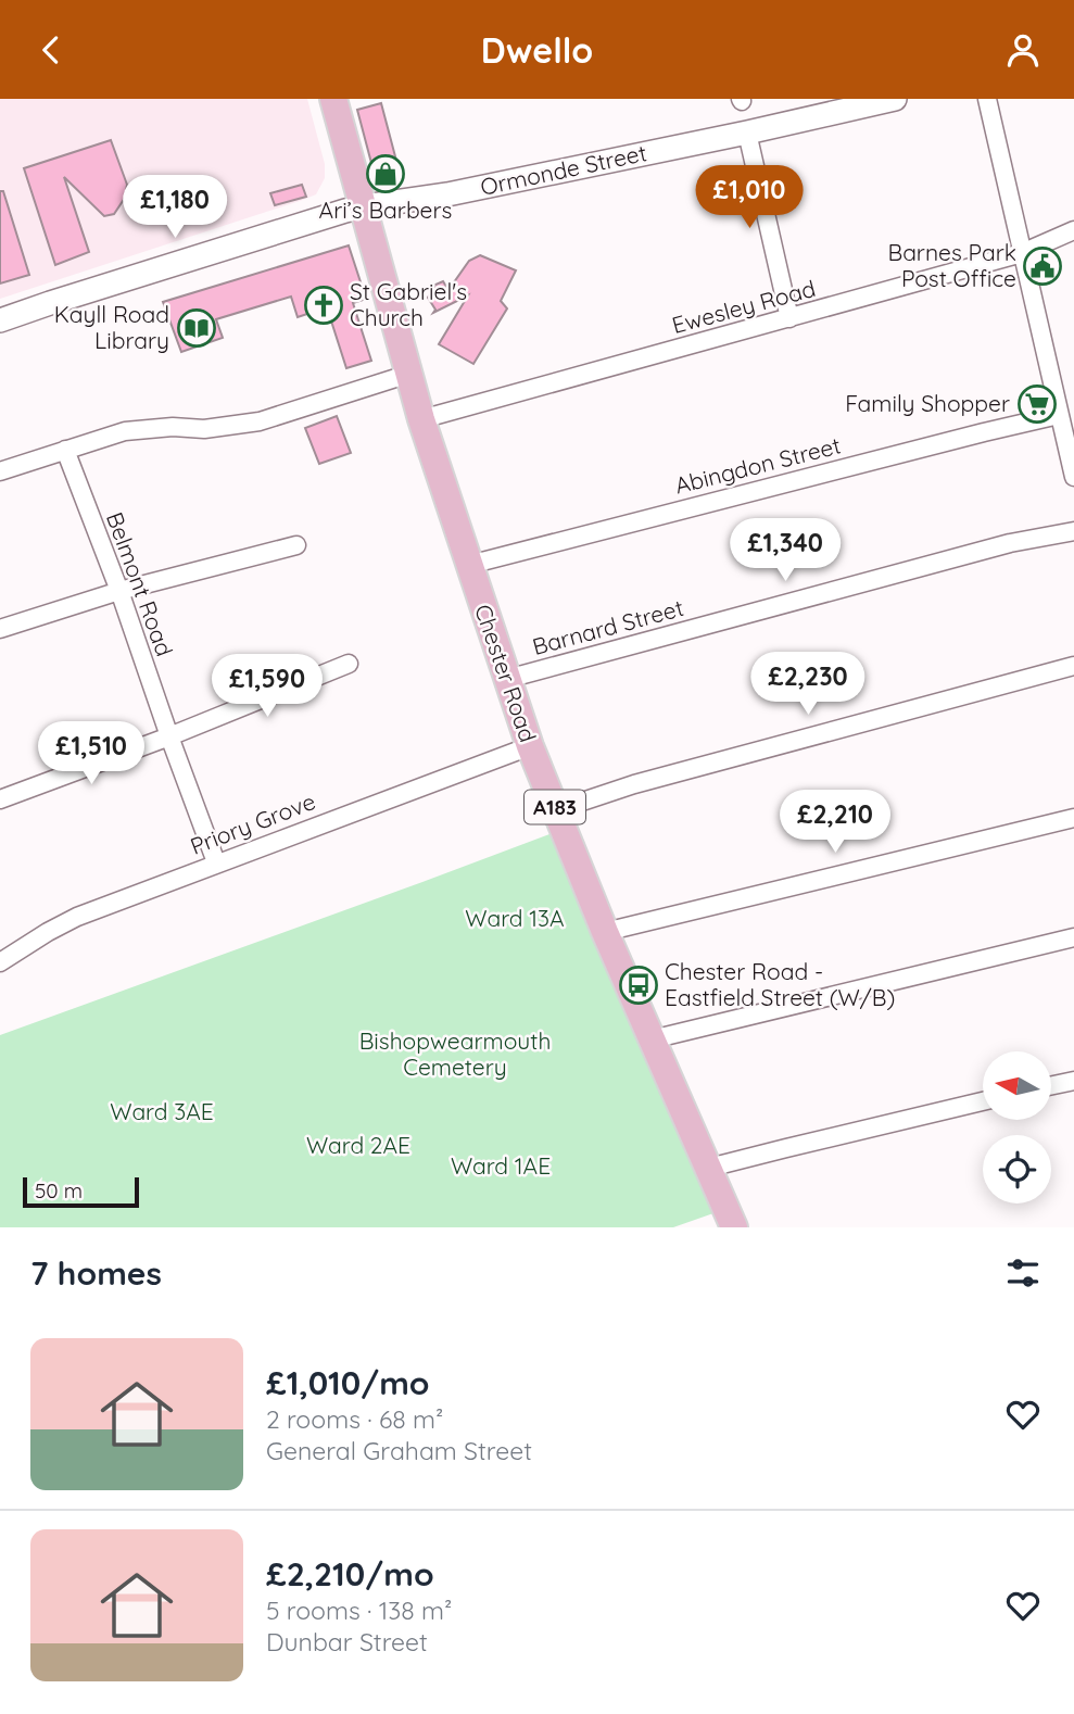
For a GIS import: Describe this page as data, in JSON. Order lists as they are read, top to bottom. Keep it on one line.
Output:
{"streets":{"main road":["Chester Road","A183"],"street":["Ormonde Street","Ewesley Road","Abingdon Street","Belmont Road","Barnard Street","Priory Grove"]},"crossings":[["Ormonde Street","Chester Road"],["Ewesley Road","Chester Road"],["Abingdon Street","Chester Road"],["Belmont Road","Priory Grove"],["Barnard Street","Chester Road"],["Chester Road","Priory Grove"]],"parks":["Ward 13A","Bishopwearmouth Cemetery","Ward 3AE","Ward 2AE","Ward 1AE"],"places":{"shop":["Ari’s Barbers"],"public building":["Barnes Park Post Office"],"church":["St Gabriel's Church"],"library":["Kayll Road Library"],"supermarket":["Family Shopper"],"bus stop":["Chester Road - Eastfield Street (W/B)"]},"scale_bar":"50 m","north":"left","page":{"header":"Dwello","price":["£1,010","£1,180","£1,340","£2,230","£1,590","£1,510","£2,210"],"scale":"50 m","heading":"7 homes","list":[{"name":"£1,010/mo","note":"2 rooms · 68 m² · General Graham Street"},{"name":"£2,210/mo","note":"5 rooms · 138 m² · Dunbar Street"}]}}
